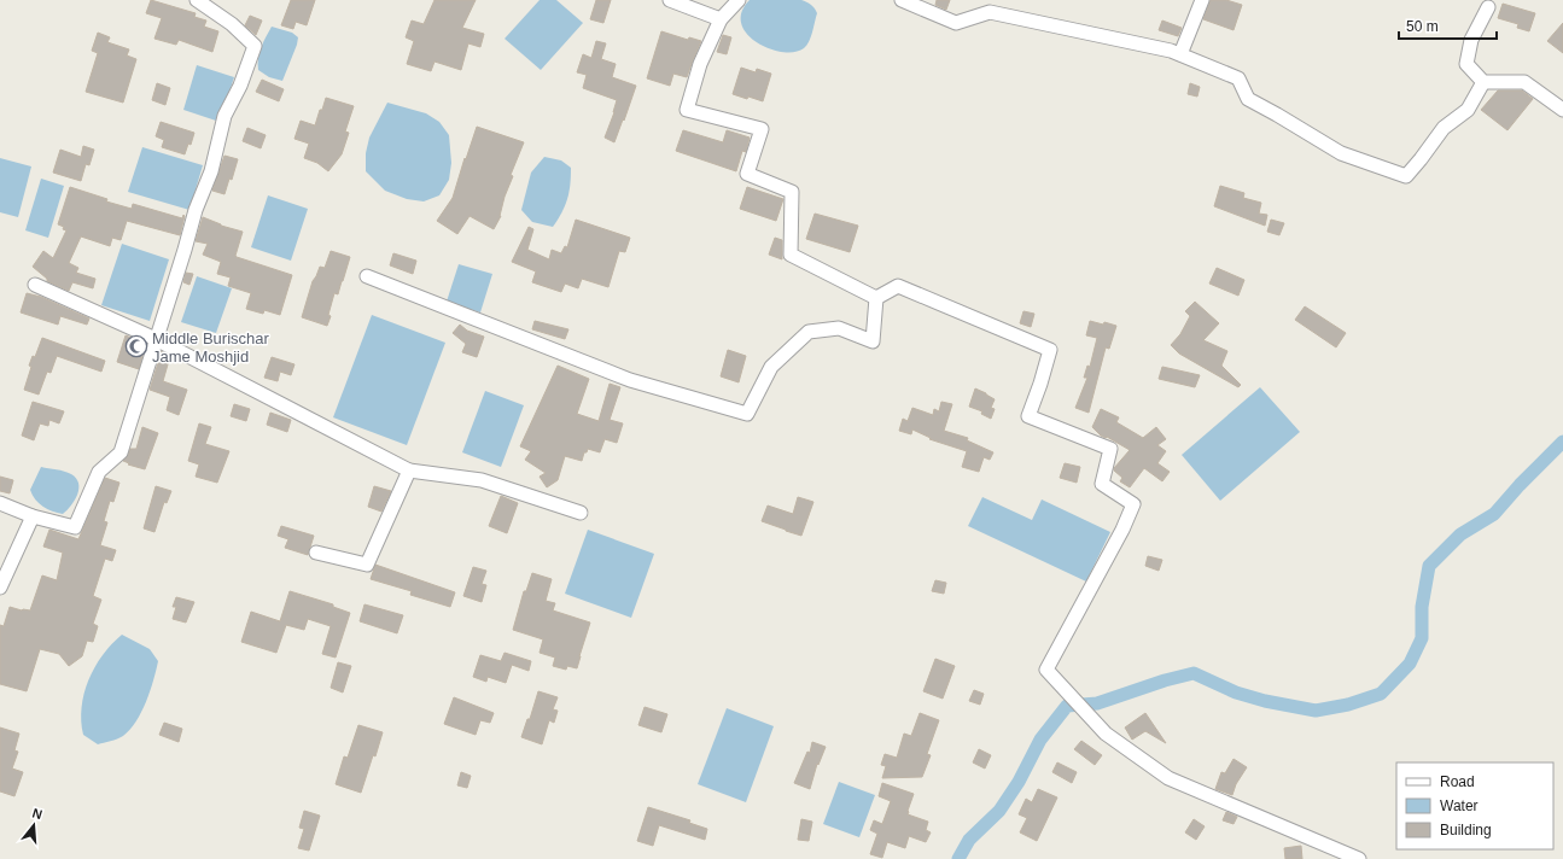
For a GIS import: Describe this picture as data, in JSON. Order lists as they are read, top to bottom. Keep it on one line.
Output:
{"places":{"mosque":["Middle Burischar Jame Moshjid"]},"legend":["Road","Water","Building"],"scale_bar":"50 m","north":"top"}
